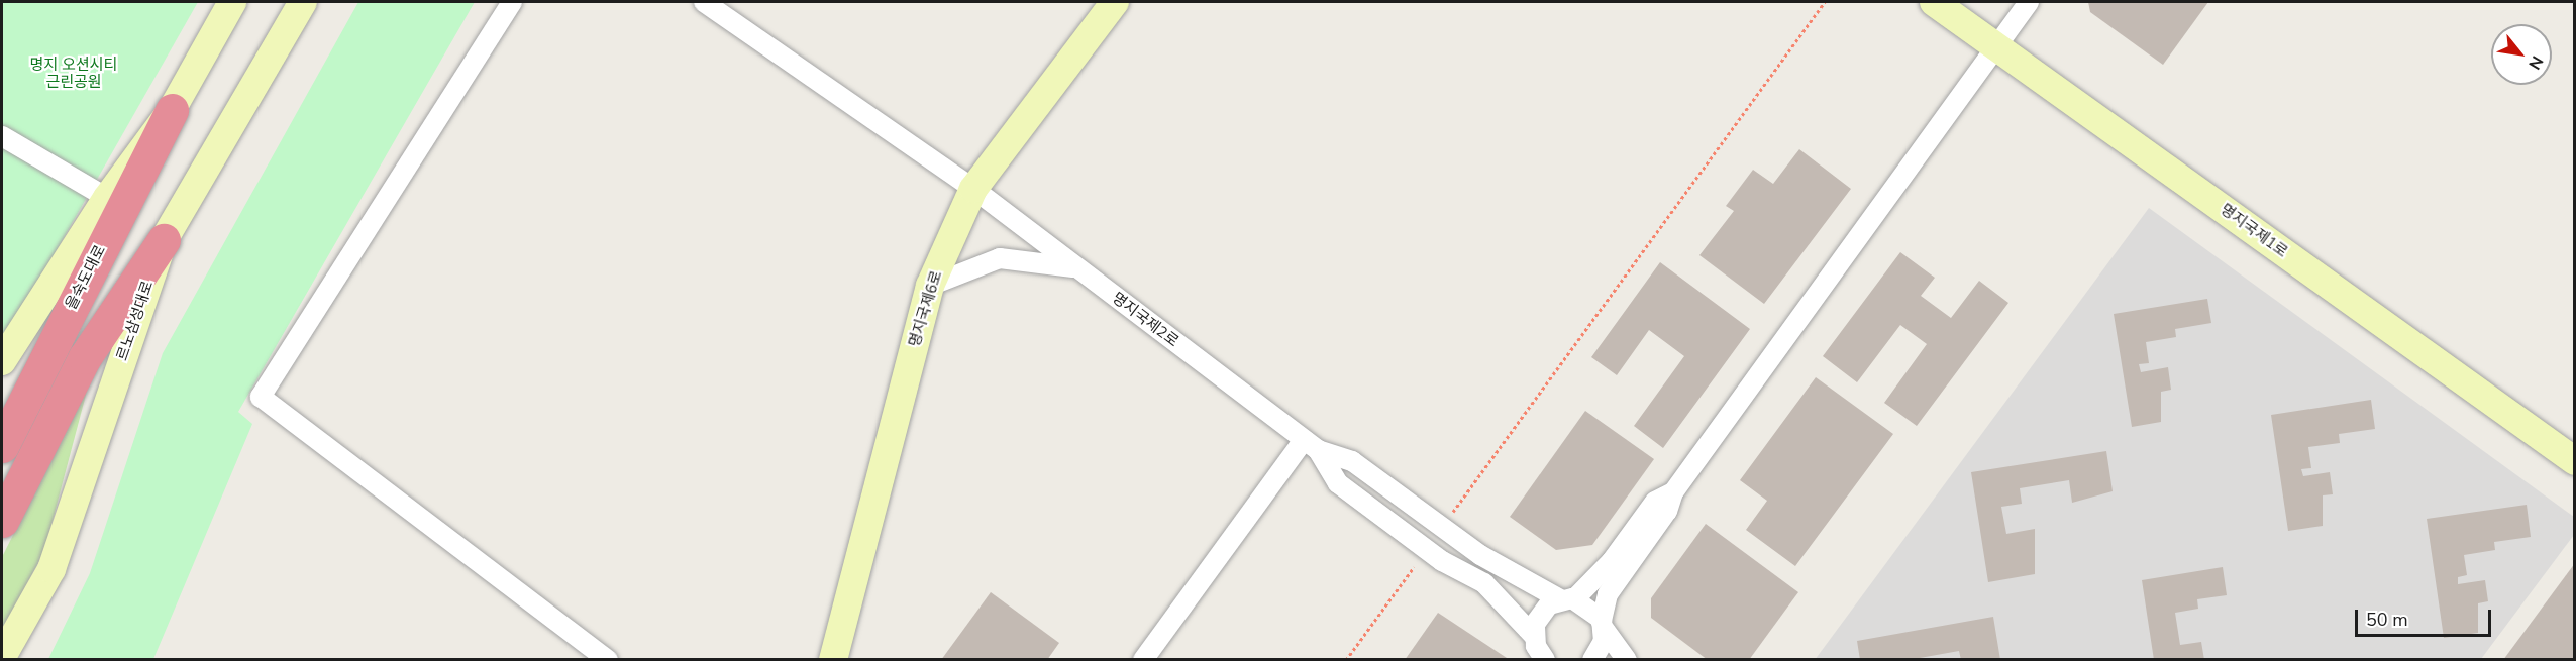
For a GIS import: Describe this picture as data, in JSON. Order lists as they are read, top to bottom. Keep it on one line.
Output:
{"streets":{"highway":["을숙도대로"],"main road":["명지국제1로","명지국제6로","르노삼성대로"],"street":["명지국제2로"]},"crossings":[["명지국제6로","명지국제2로"]],"parks":["명지 오션시티 근린공원"],"scale_bar":"50 m","north":"bottom right"}
